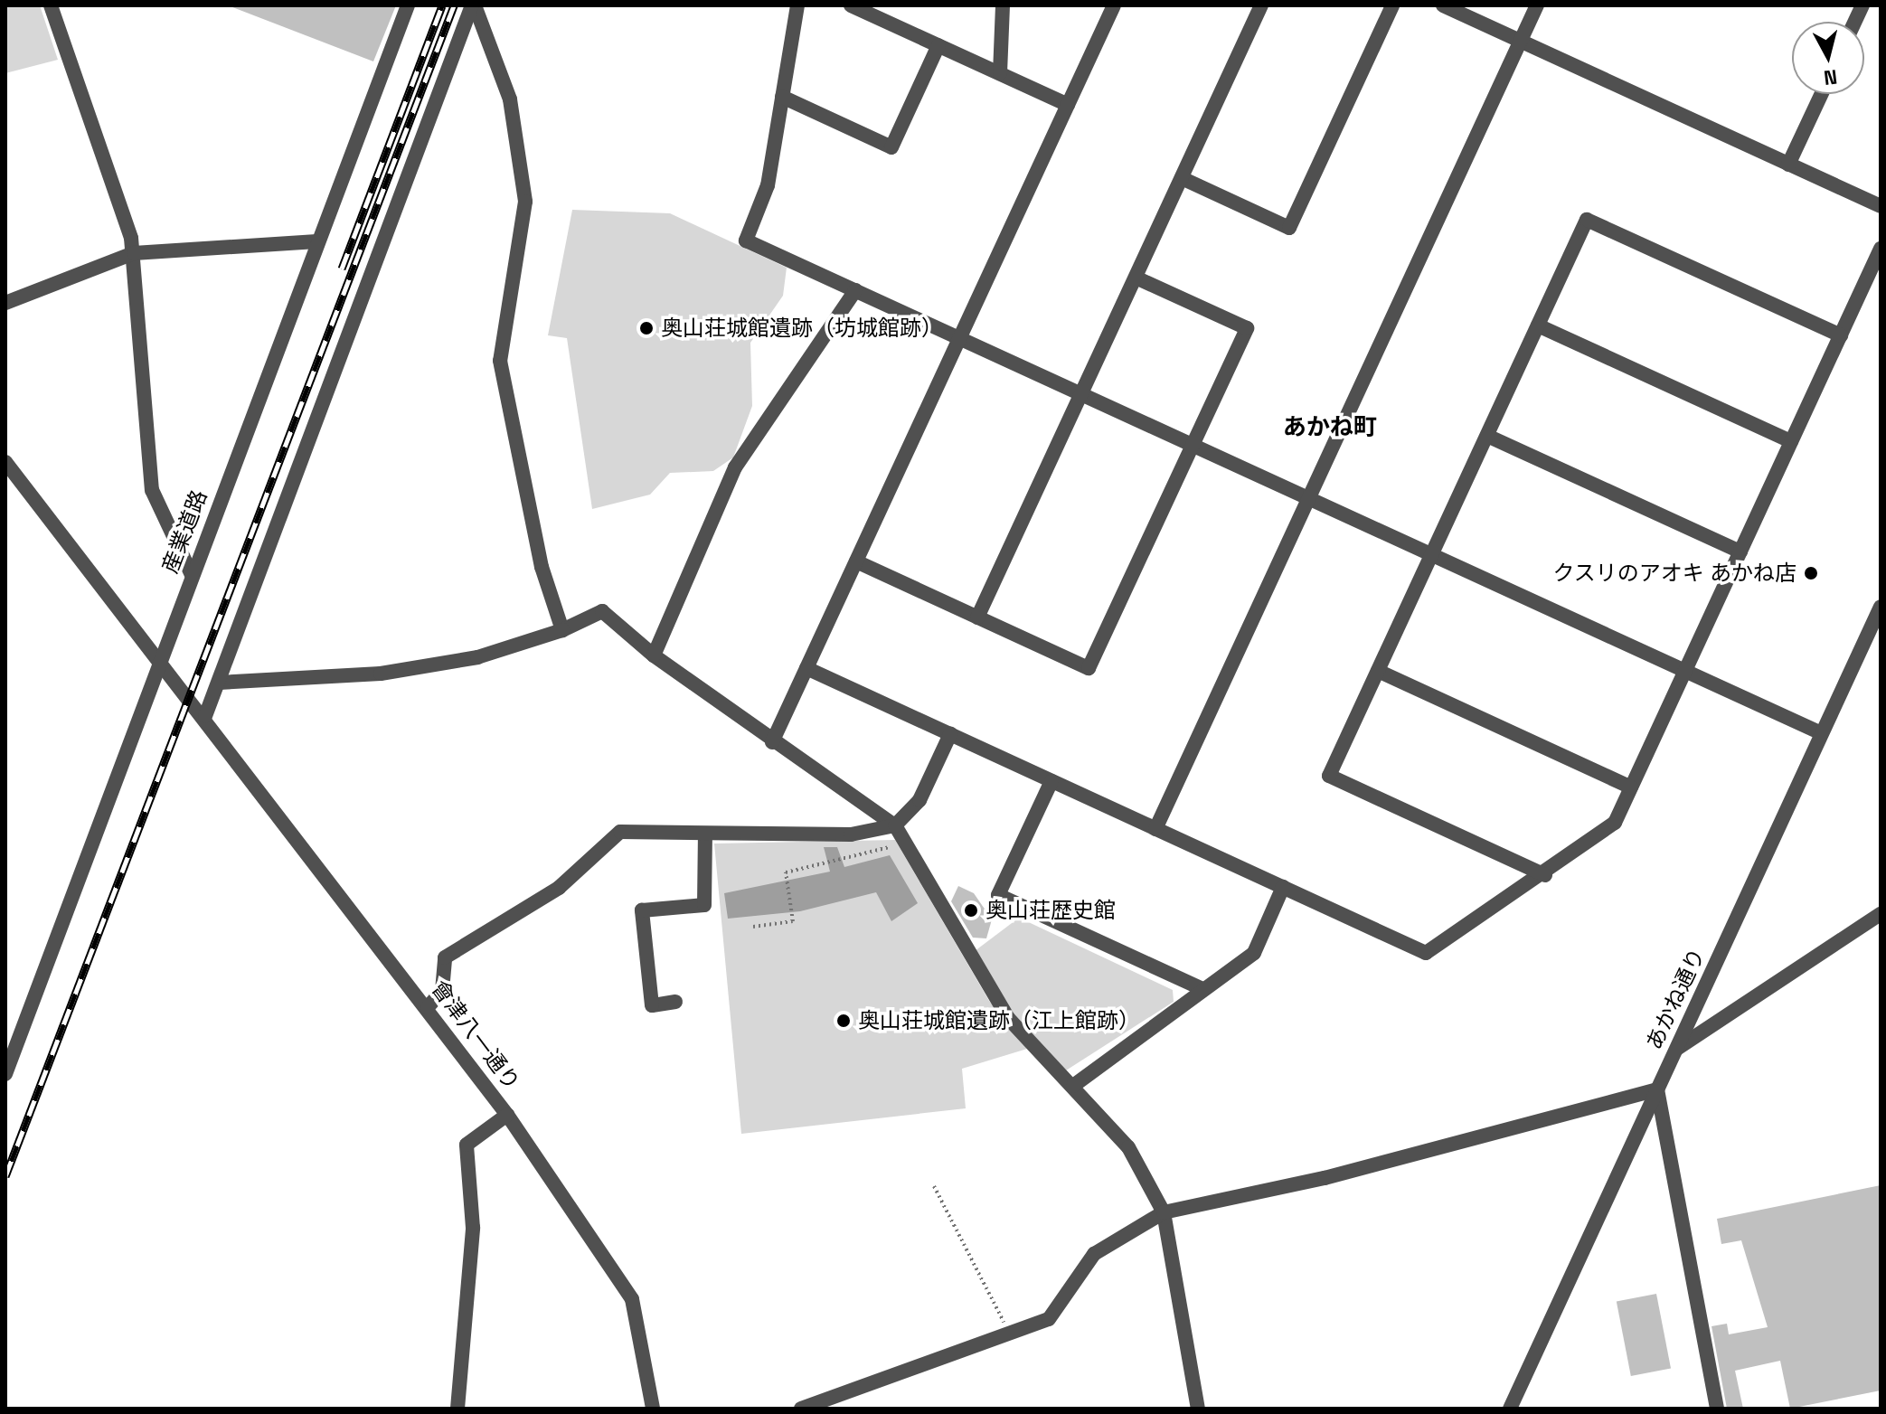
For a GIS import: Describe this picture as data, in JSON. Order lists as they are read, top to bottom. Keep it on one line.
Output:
{"streets":{"street":["産業道路","あかね通り","會津八一通り"]},"crossings":[["産業道路","會津八一通り"]],"districts":["あかね町"],"places":["奥山荘城館遺跡（坊城館跡）","クスリのアオキ あかね店","奥山荘歴史館","奥山荘城館遺跡（江上館跡）"],"north":"bottom"}
